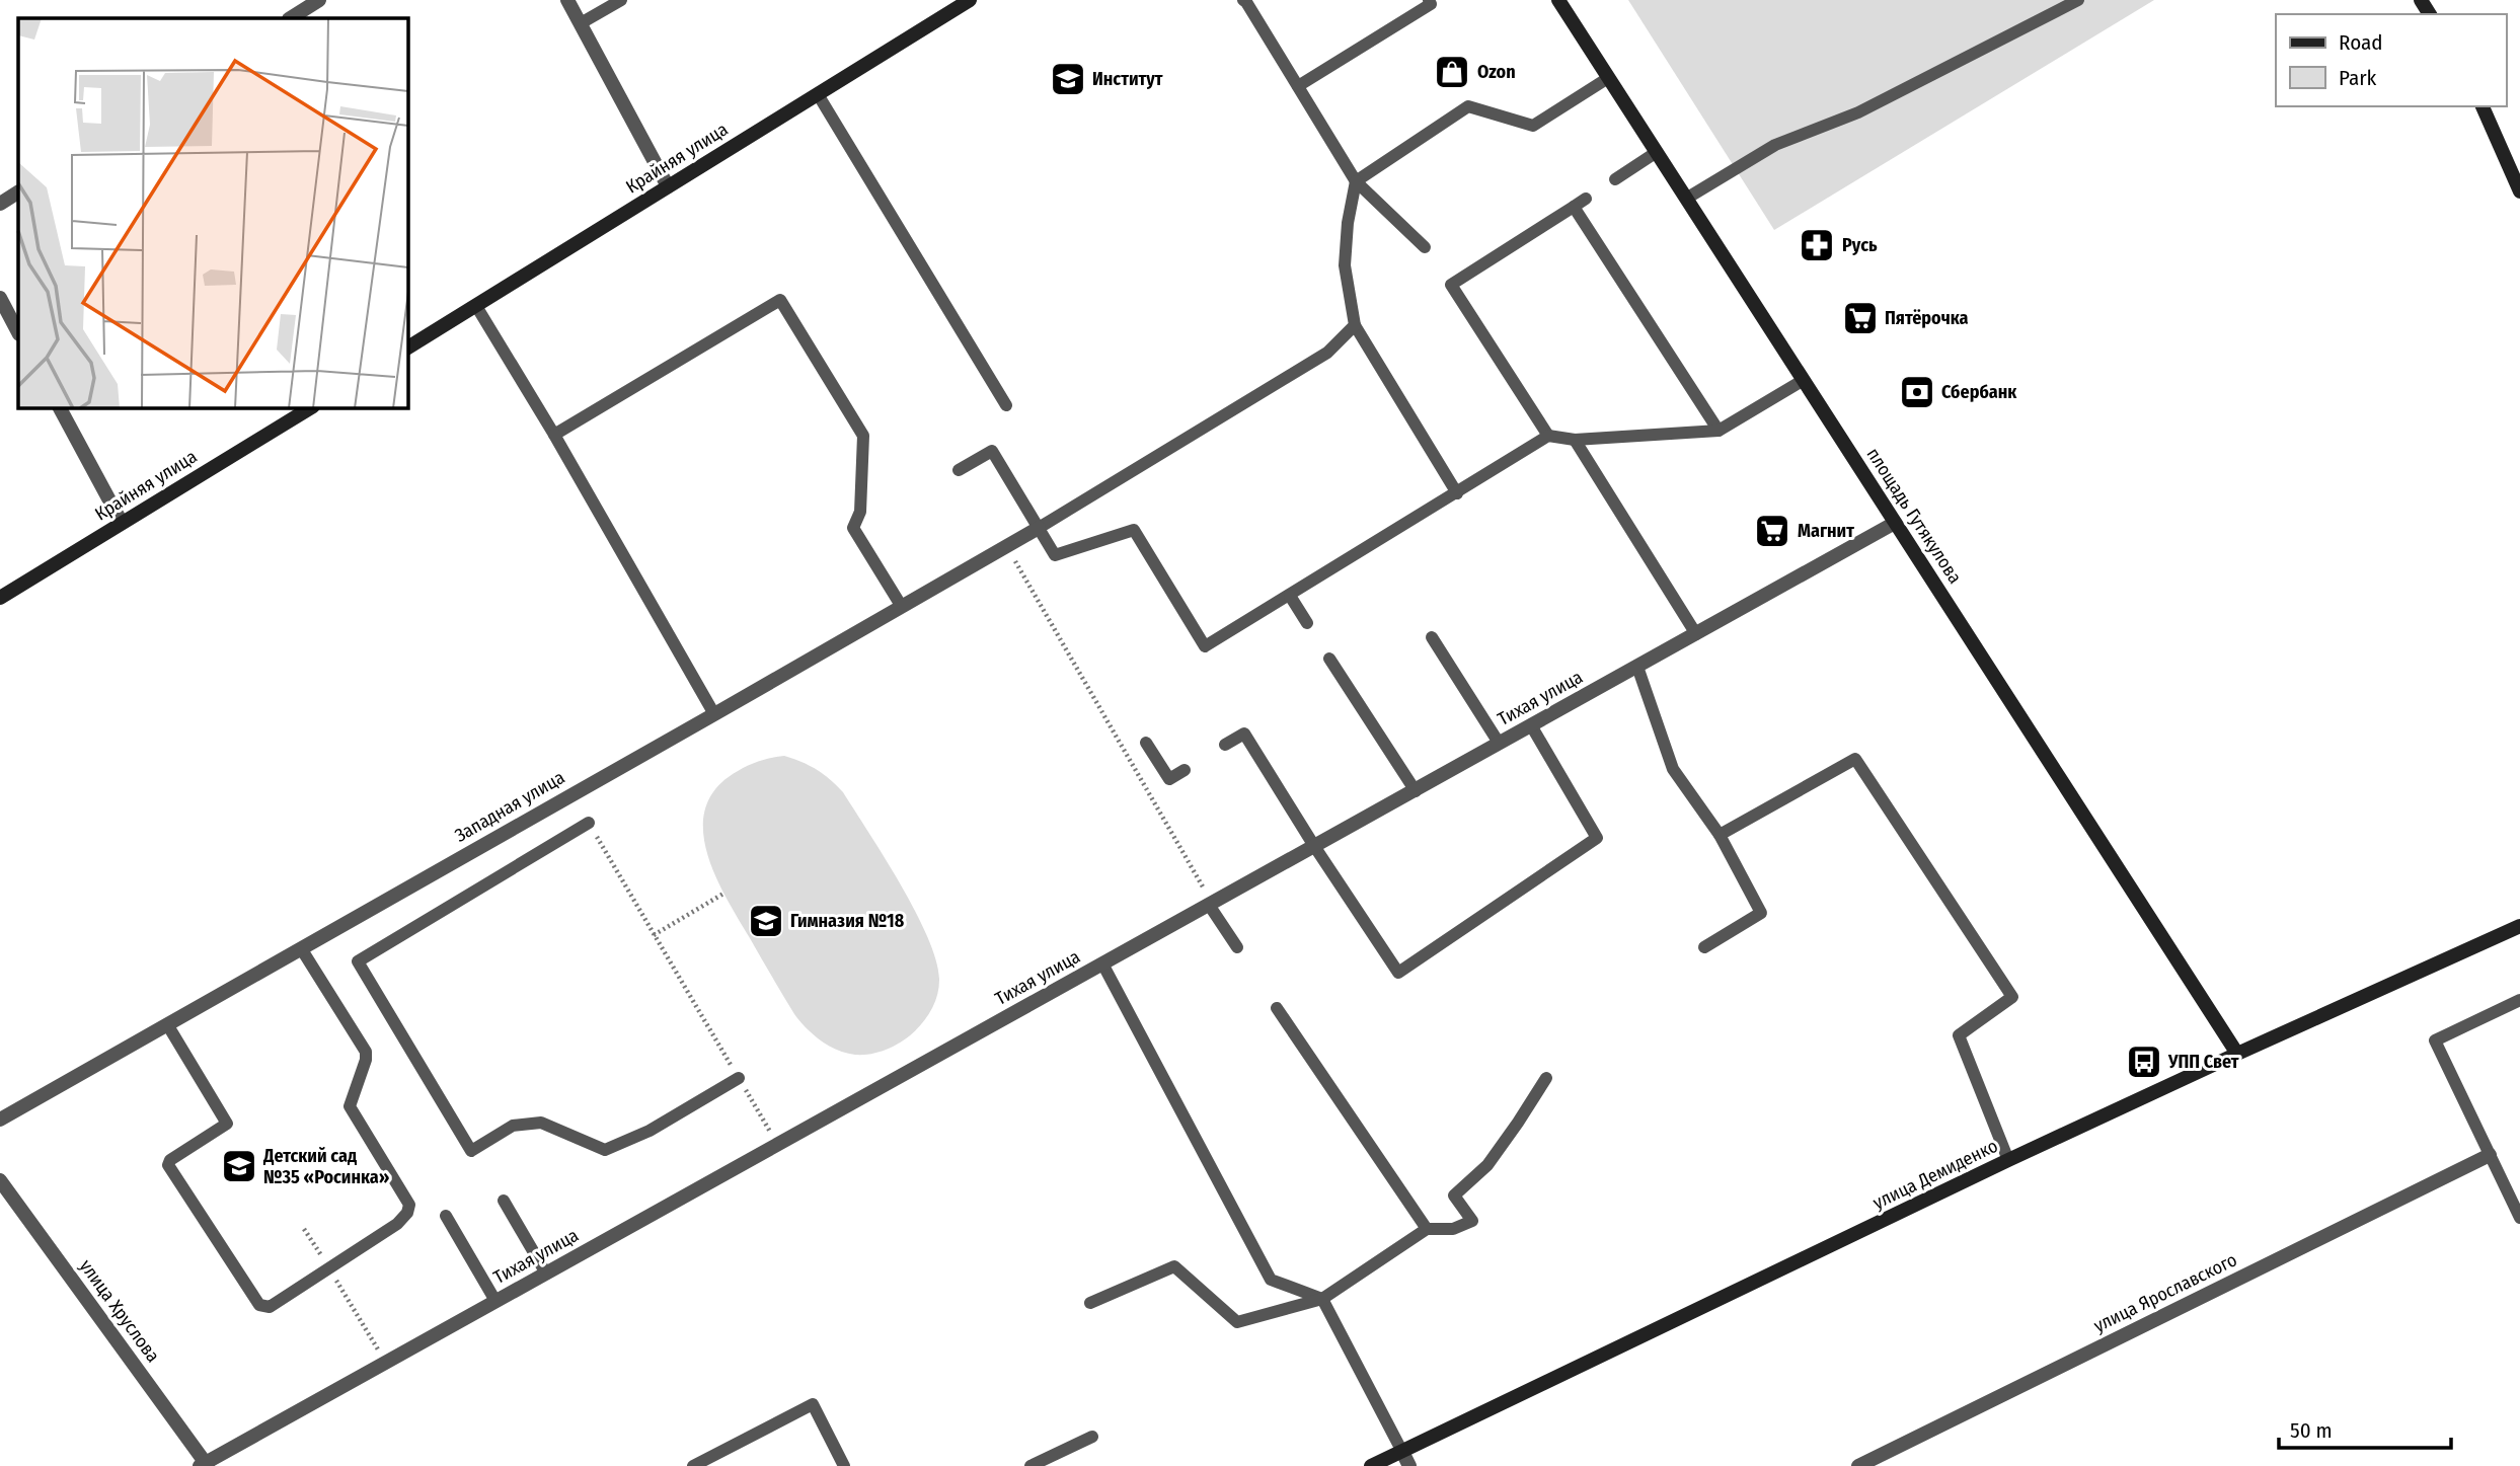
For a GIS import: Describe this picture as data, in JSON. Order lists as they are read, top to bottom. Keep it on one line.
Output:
{"streets":{"street":["Крайняя улица","площадь Гутякулова","Тихая улица","Западная улица","улица Демиденко","улица Ярославского","улица Хруслова"]},"crossings":[["площадь Гутякулова","Тихая улица"],["площадь Гутякулова","улица Демиденко"],["Тихая улица","улица Хруслова"]],"places":{"shop":["Ozon"],"school or university":["Институт","Гимназия №18","Детский сад №35 «Росинка»"],"pharmacy":["Русь"],"supermarket":["Пятёрочка","Магнит"],"bank":["Сбербанк"],"bus stop":["УПП Свет"]},"legend":["Road","Park"],"scale_bar":"50 m"}
